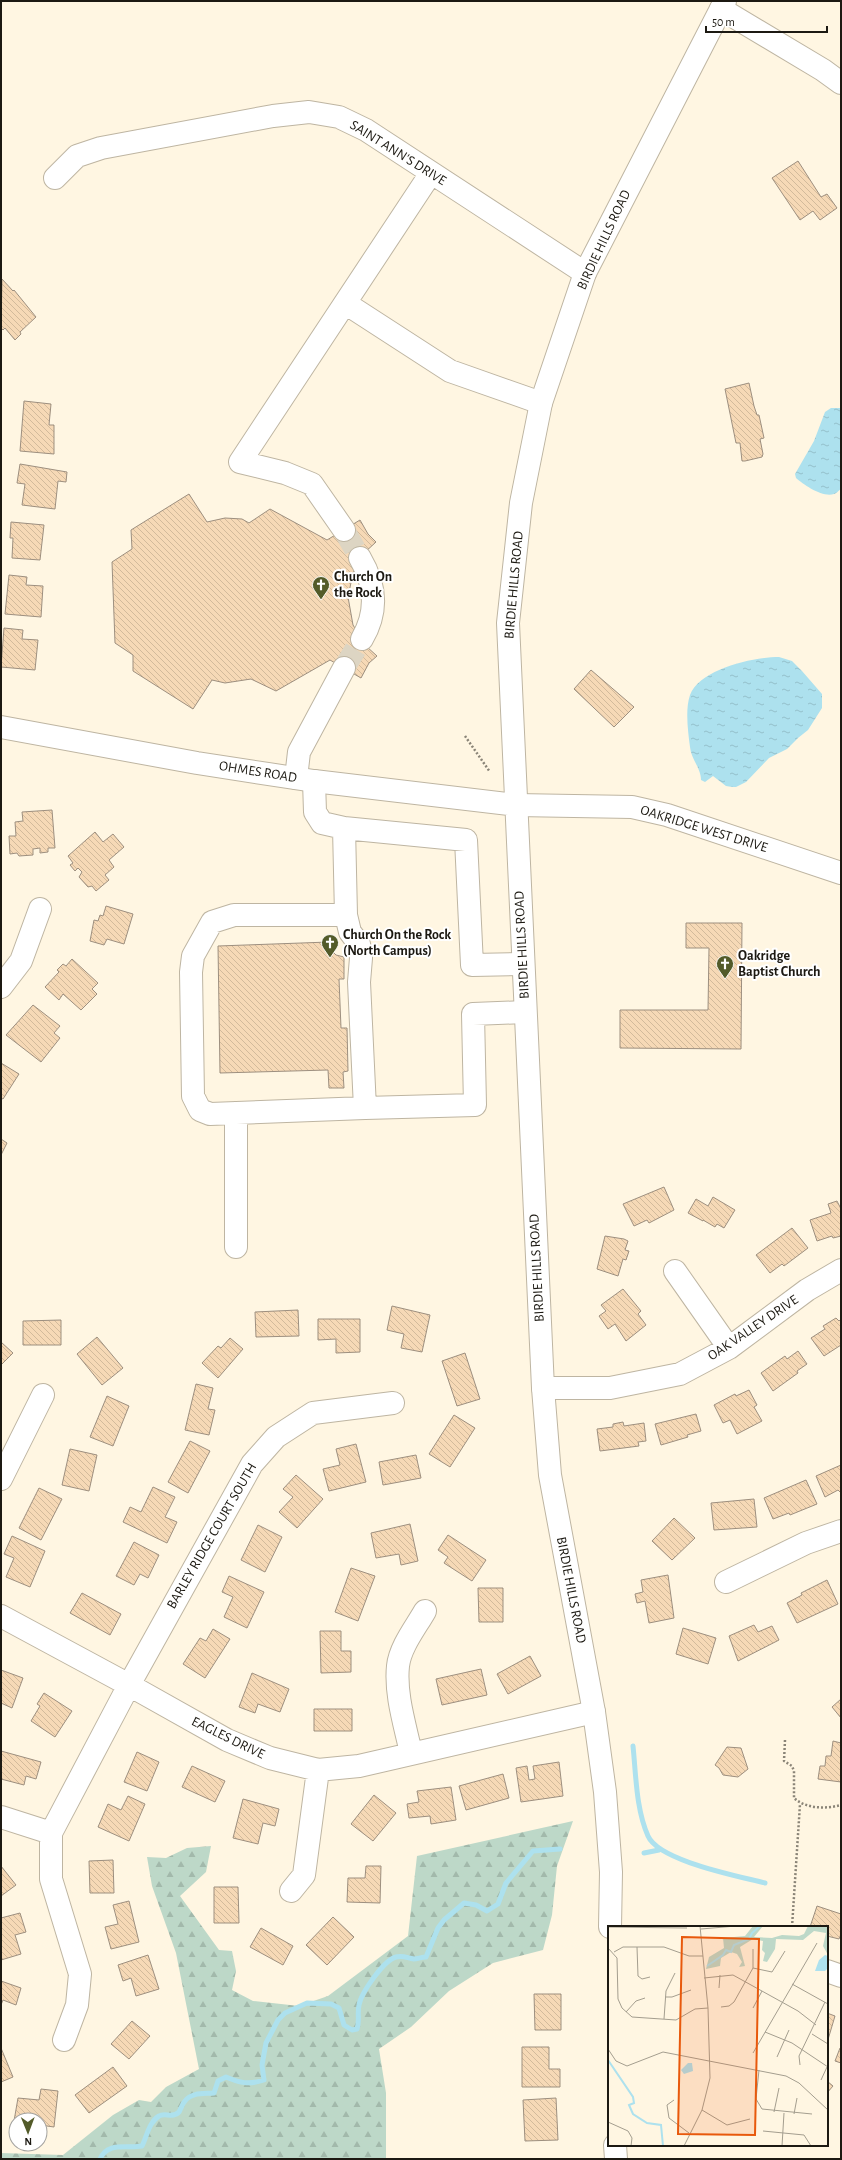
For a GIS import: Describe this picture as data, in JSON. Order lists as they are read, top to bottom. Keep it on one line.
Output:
{"streets":{"street":["SAINT ANN'S DRIVE","BIRDIE HILLS ROAD","OHMES ROAD","OAKRIDGE WEST DRIVE","OAK VALLEY DRIVE","BARLEY RIDGE COURT SOUTH","EAGLES DRIVE"]},"crossings":[["SAINT ANN'S DRIVE","BIRDIE HILLS ROAD"],["BIRDIE HILLS ROAD","OHMES ROAD"],["BIRDIE HILLS ROAD","OAKRIDGE WEST DRIVE"],["BIRDIE HILLS ROAD","OAK VALLEY DRIVE"],["BIRDIE HILLS ROAD","EAGLES DRIVE"],["OHMES ROAD","OAKRIDGE WEST DRIVE"],["BARLEY RIDGE COURT SOUTH","EAGLES DRIVE"]],"places":{"church":["Church On the Rock","Church On the Rock (North Campus)","Oakridge Baptist Church"]},"scale_bar":"50 m","north":"bottom"}
